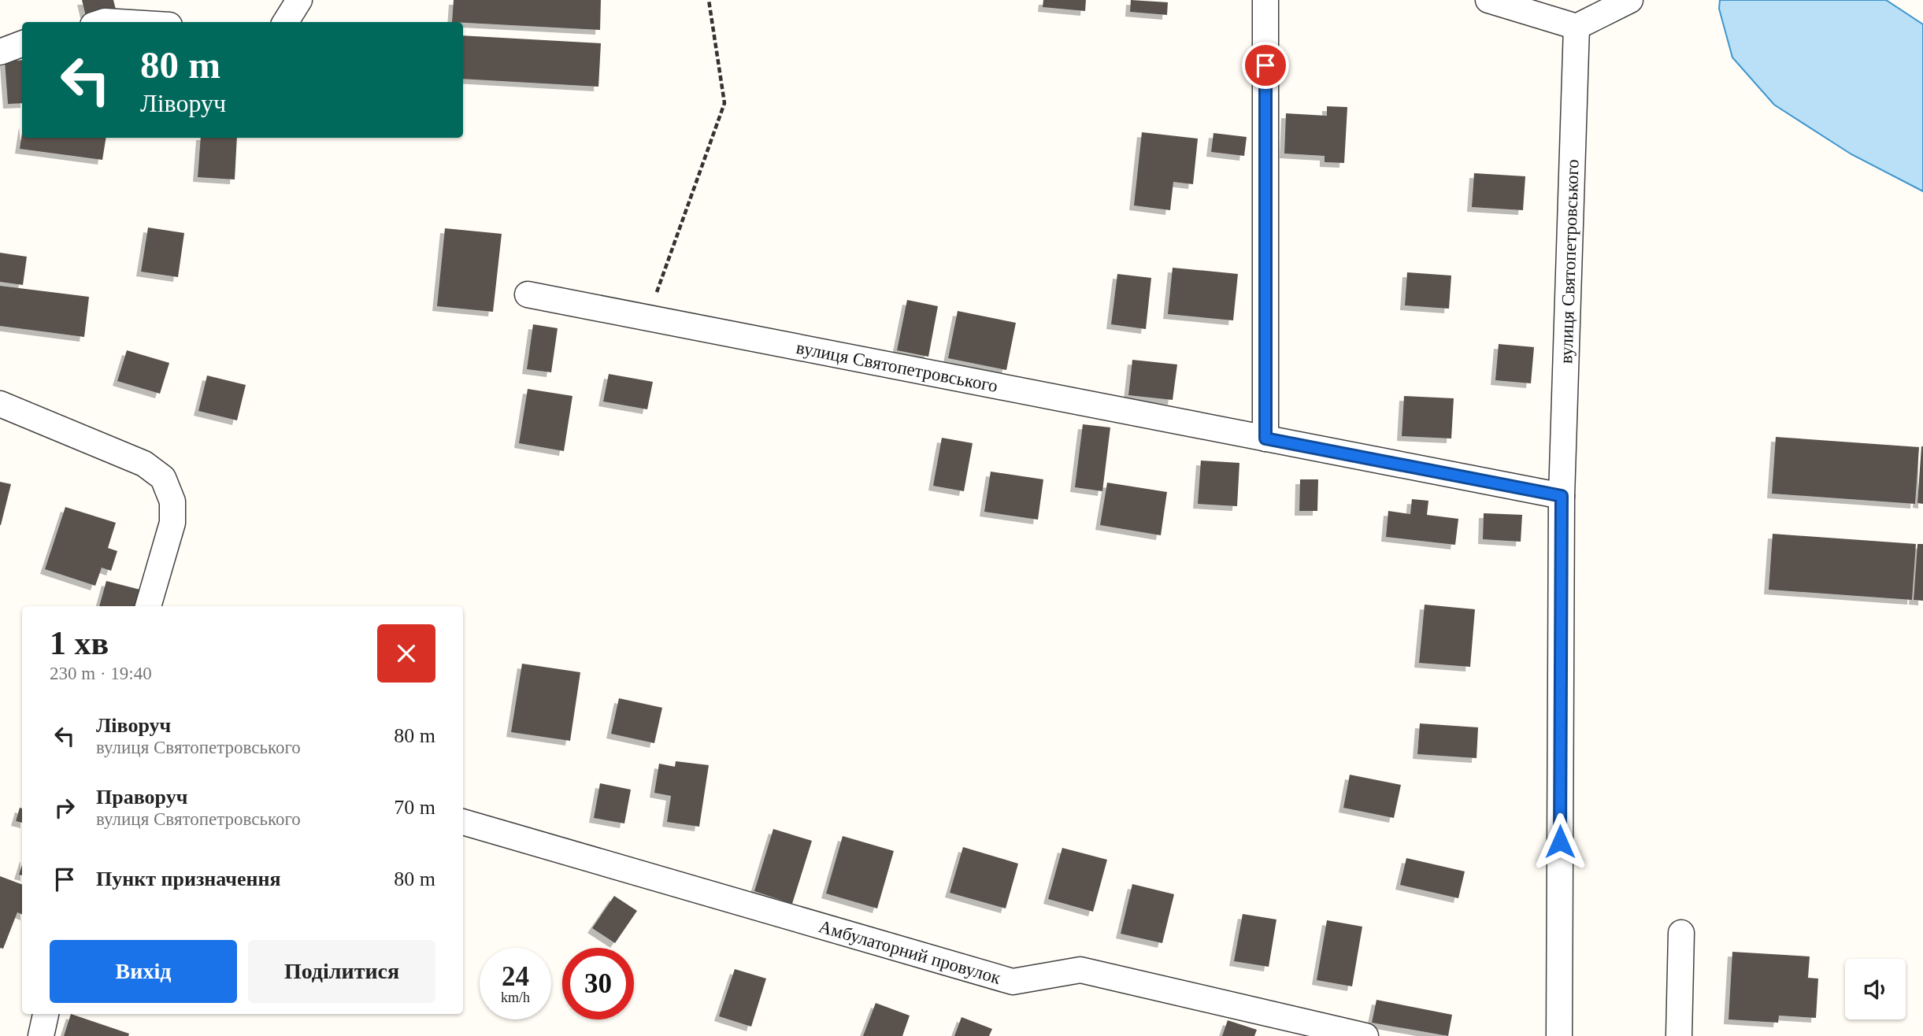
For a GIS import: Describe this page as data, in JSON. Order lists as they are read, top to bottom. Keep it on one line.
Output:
{"streets":{"street":["вулиця Святопетровського","Амбулаторний провулок"]},"page":{"turn":["80 m","Ліворуч"],"heading":["1 хв","230 m · 19:40"],"list":[{"name":"Ліворуч","note":"вулиця Святопетровського","value":"80 m"},{"name":"Праворуч","note":"вулиця Святопетровського","value":"70 m"},{"name":"Пункт призначення","value":"80 m"}],"buttons":["Вихід","Поділитися"],"speed":"24 km/h","limit":"30"}}
